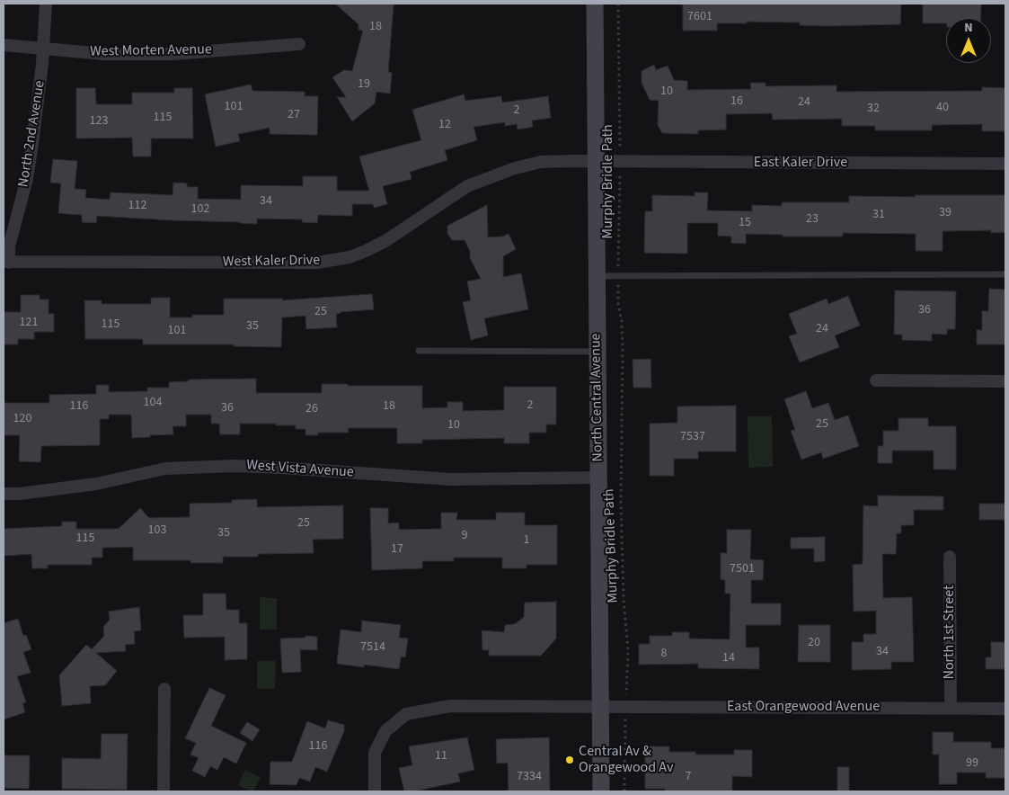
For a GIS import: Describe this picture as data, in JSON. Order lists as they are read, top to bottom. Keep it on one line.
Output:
{"streets":{"main road":["North Central Avenue"],"street":["West Morten Avenue","North 2nd Avenue","East Kaler Drive","West Kaler Drive","West Vista Avenue","North 1st Street","East Orangewood Avenue"],"path":["Murphy Bridle Path"]},"crossings":[["West Morten Avenue","North 2nd Avenue"],["North 2nd Avenue","West Kaler Drive"],["East Kaler Drive","Murphy Bridle Path"],["East Kaler Drive","West Kaler Drive"],["East Kaler Drive","North Central Avenue"],["Murphy Bridle Path","East Orangewood Avenue"],["West Kaler Drive","North Central Avenue"],["North Central Avenue","West Vista Avenue"],["North Central Avenue","East Orangewood Avenue"],["North 1st Street","East Orangewood Avenue"]],"places":["Central Av & Orangewood Av"],"house_numbers":["7601","18","19","10","16","24","101","40","32","2","27","115","123","12","34","112","102","39","31","23","15","36","25","121","115","35","24","101","104","2","116","18","36","26","120","25","10","7537","25","103","35","9","115","1","17","7501","20","7514","34","8","14","116","11","99","7334","7"],"north":"top"}
